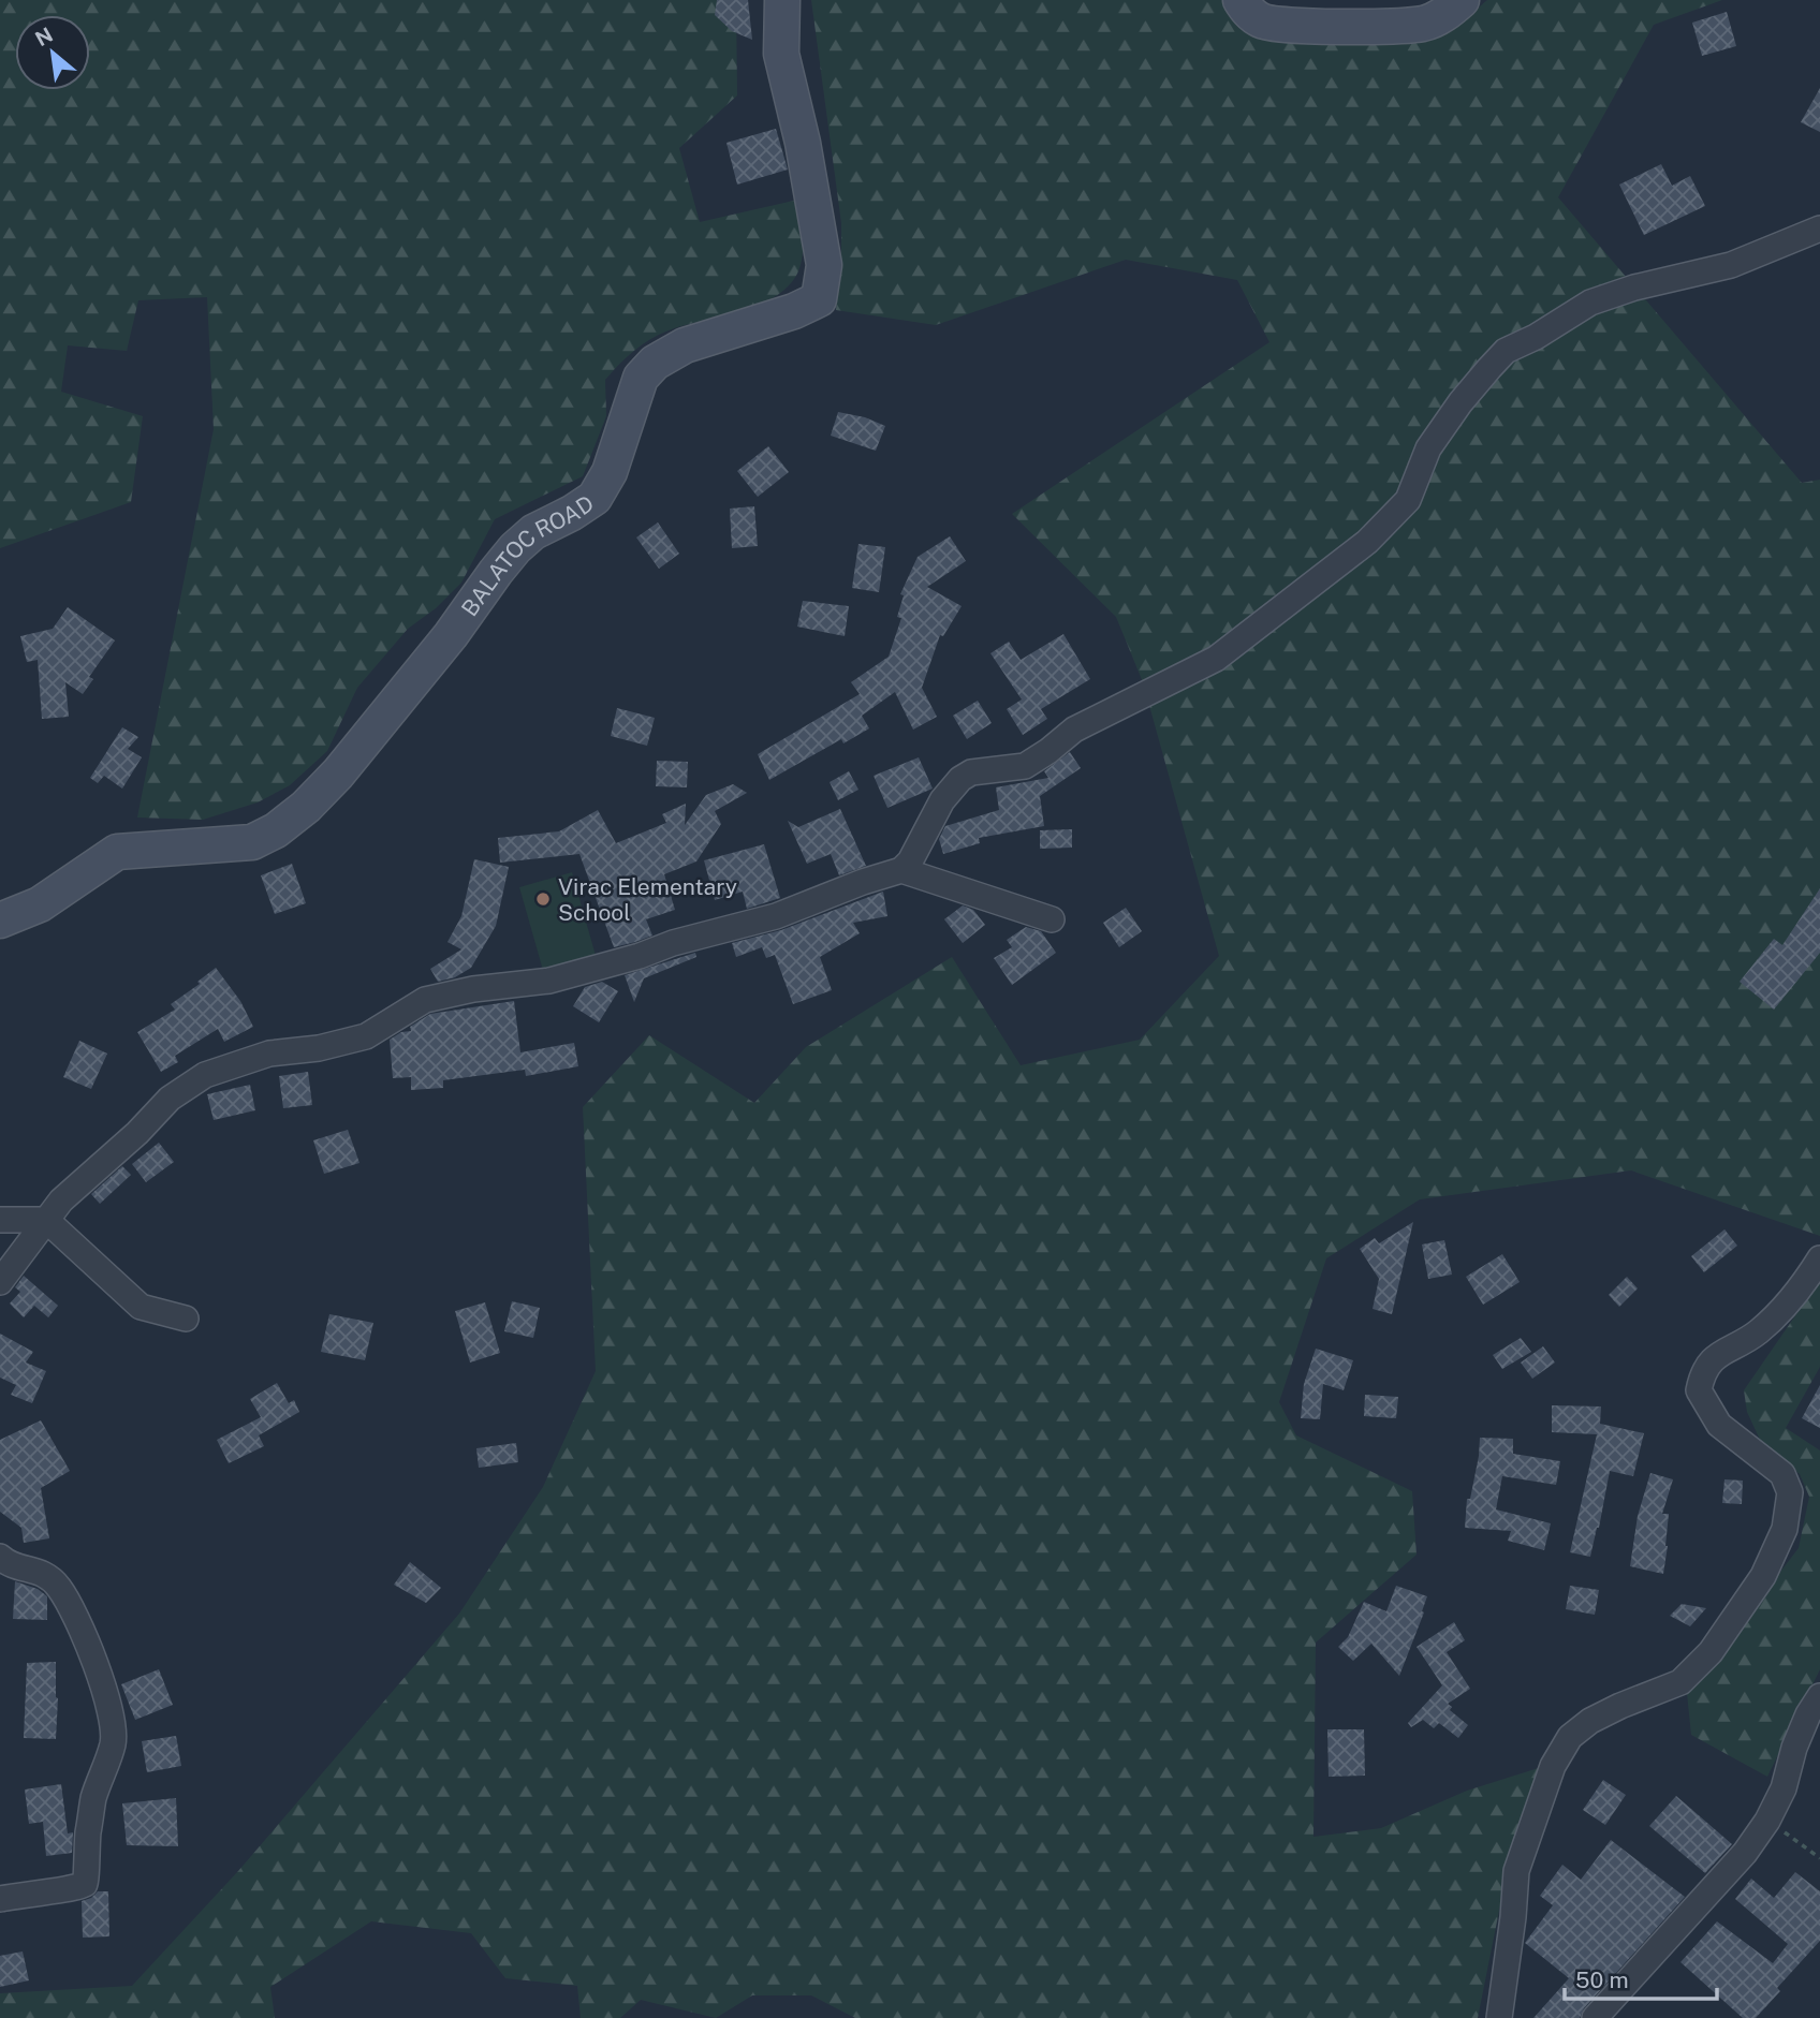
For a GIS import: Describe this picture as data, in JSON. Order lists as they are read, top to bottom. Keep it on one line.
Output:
{"streets":{"main road":["BALATOC ROAD"]},"places":["Virac Elementary School"],"scale_bar":"50 m","north":"top left"}
